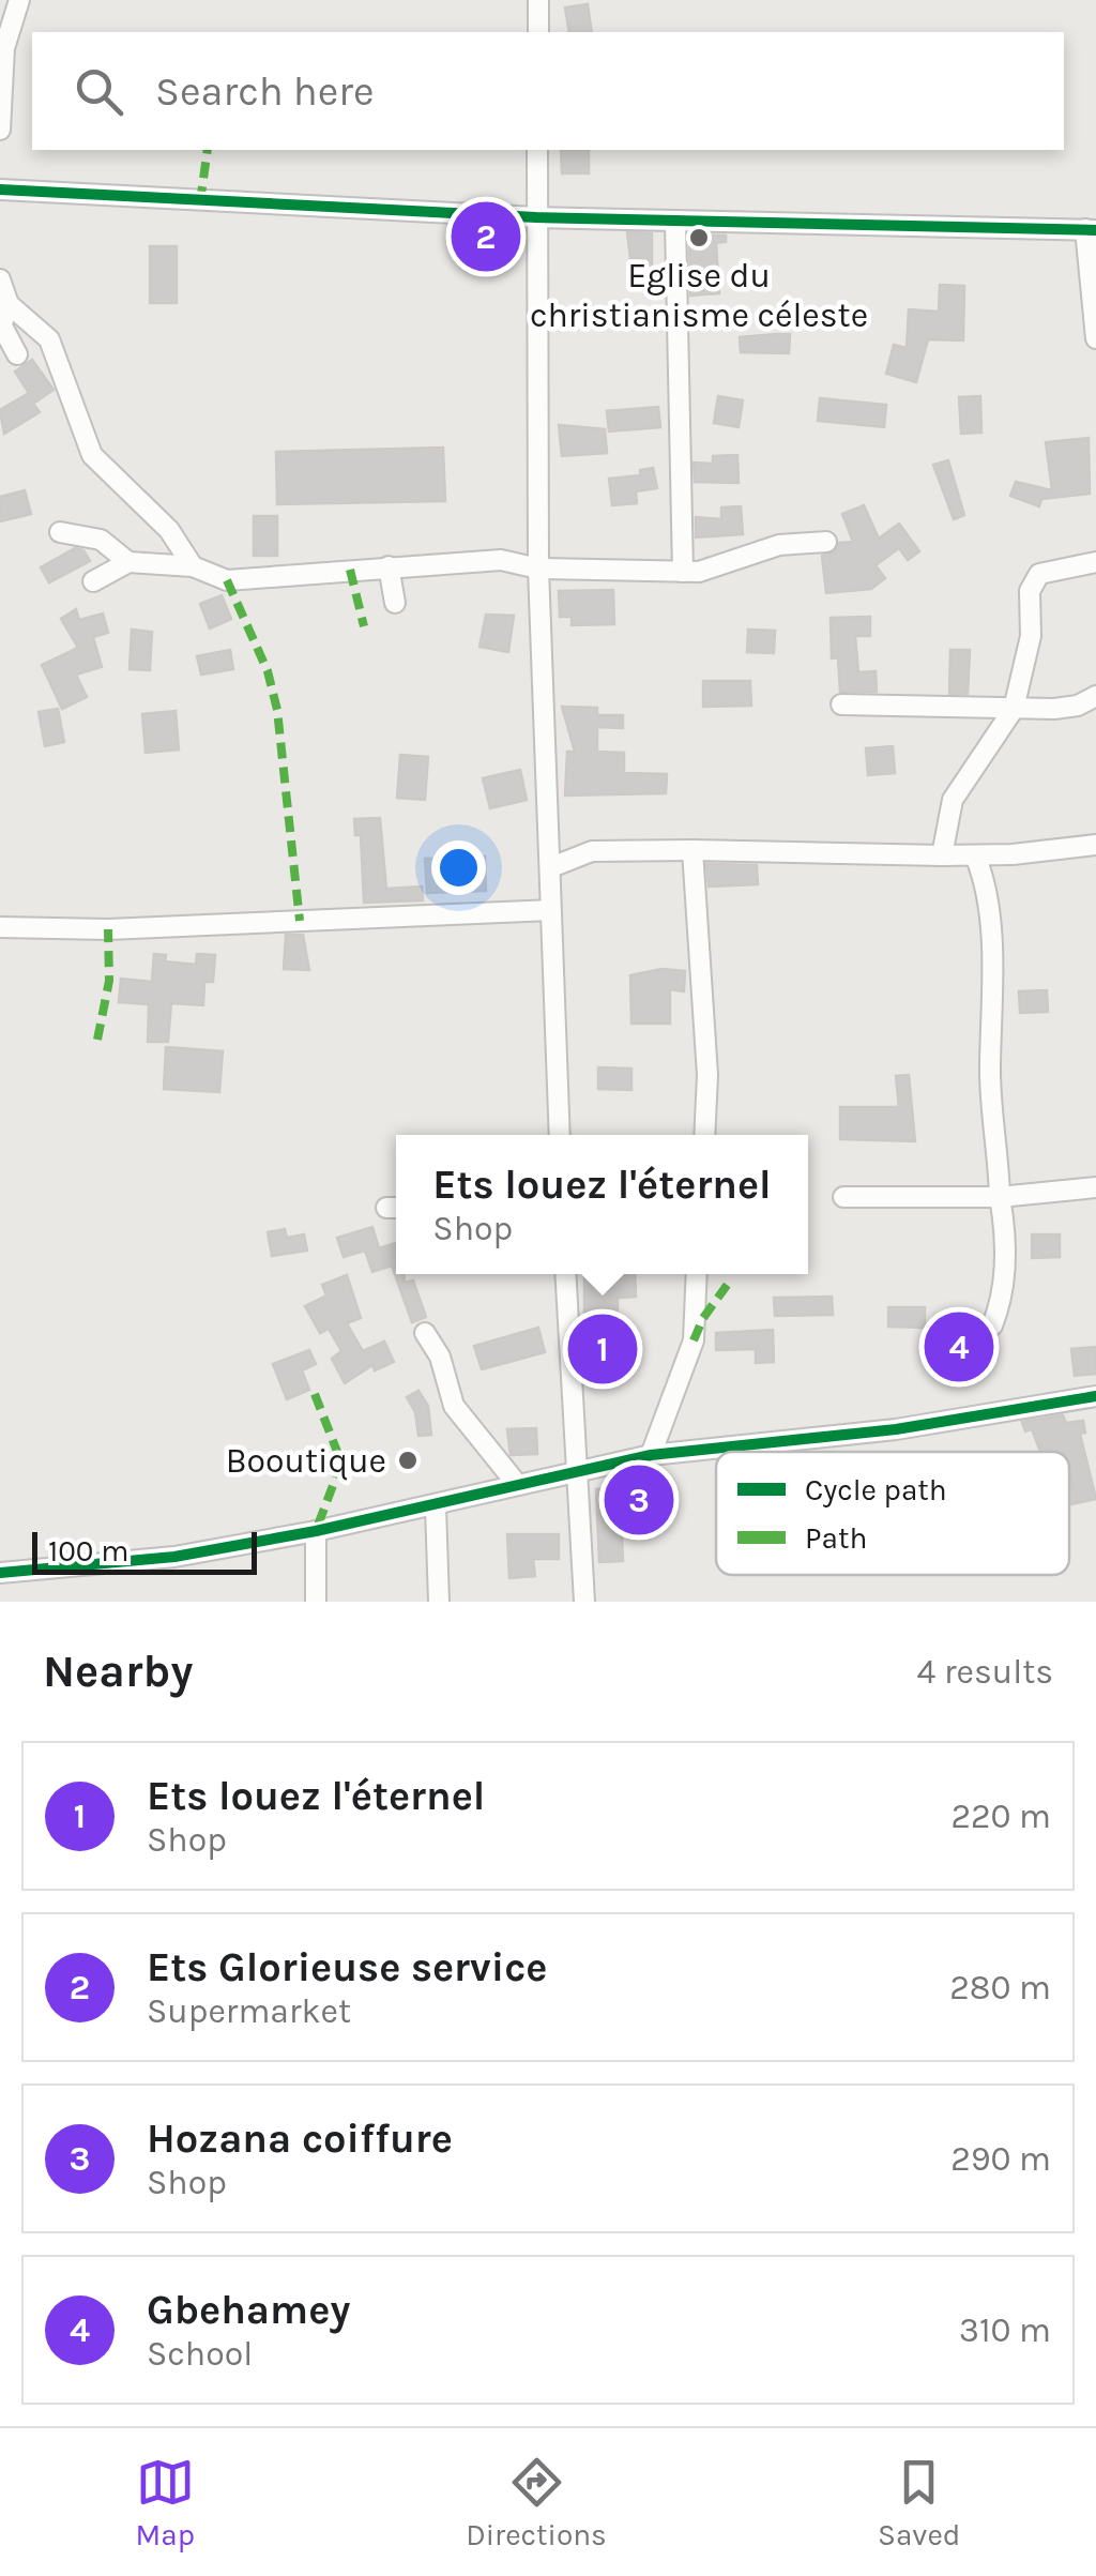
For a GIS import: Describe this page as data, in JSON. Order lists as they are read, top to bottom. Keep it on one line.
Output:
{"places":["Eglise du christianisme céleste","Booutique"],"legend":["Cycle path","Path"],"scale_bar":"100 m","page":{"search":"Search here","pins":["2","4","1","3"],"popup":["Ets louez l'éternel","Shop"],"scale":"100 m","heading":["Nearby","4 results"],"list":[{"mark":"1","name":"Ets louez l'éternel","note":"Shop","value":"220 m"},{"mark":"2","name":"Ets Glorieuse service","note":"Supermarket","value":"280 m"},{"mark":"3","name":"Hozana coiffure","note":"Shop","value":"290 m"},{"mark":"4","name":"Gbehamey","note":"School","value":"310 m"}],"nav":["Map","Directions","Saved"]}}
